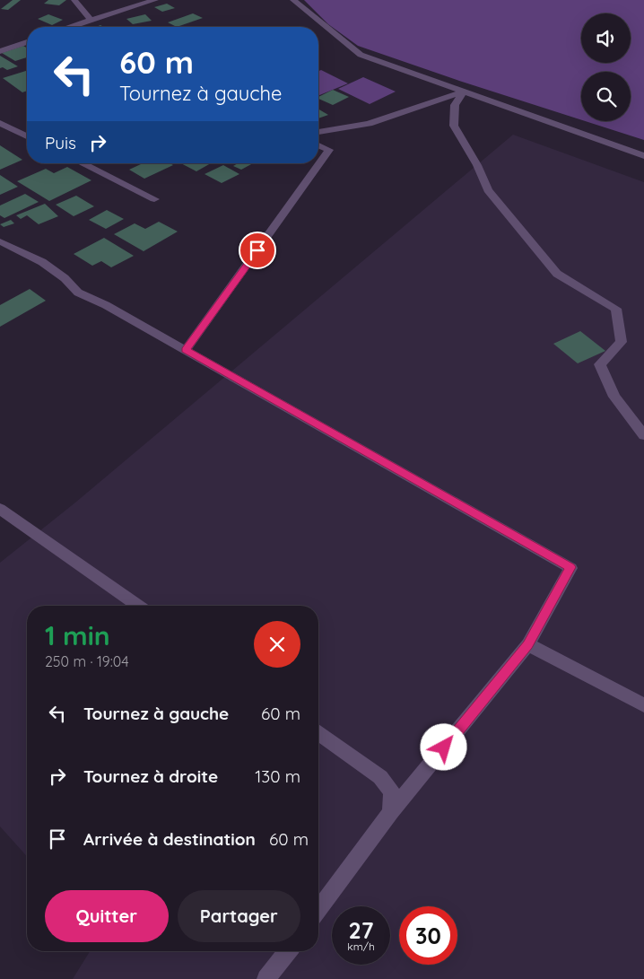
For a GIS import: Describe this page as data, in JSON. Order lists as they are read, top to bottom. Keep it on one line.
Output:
{"page":{"turn":["60 m","Tournez à gauche"],"then":"Puis","heading":["1 min","250 m · 19:04"],"list":[{"name":"Tournez à gauche","value":"60 m"},{"name":"Tournez à droite","value":"130 m"},{"name":"Arrivée à destination","value":"60 m"}],"buttons":["Quitter","Partager"],"speed":"27 km/h","limit":"30"}}
